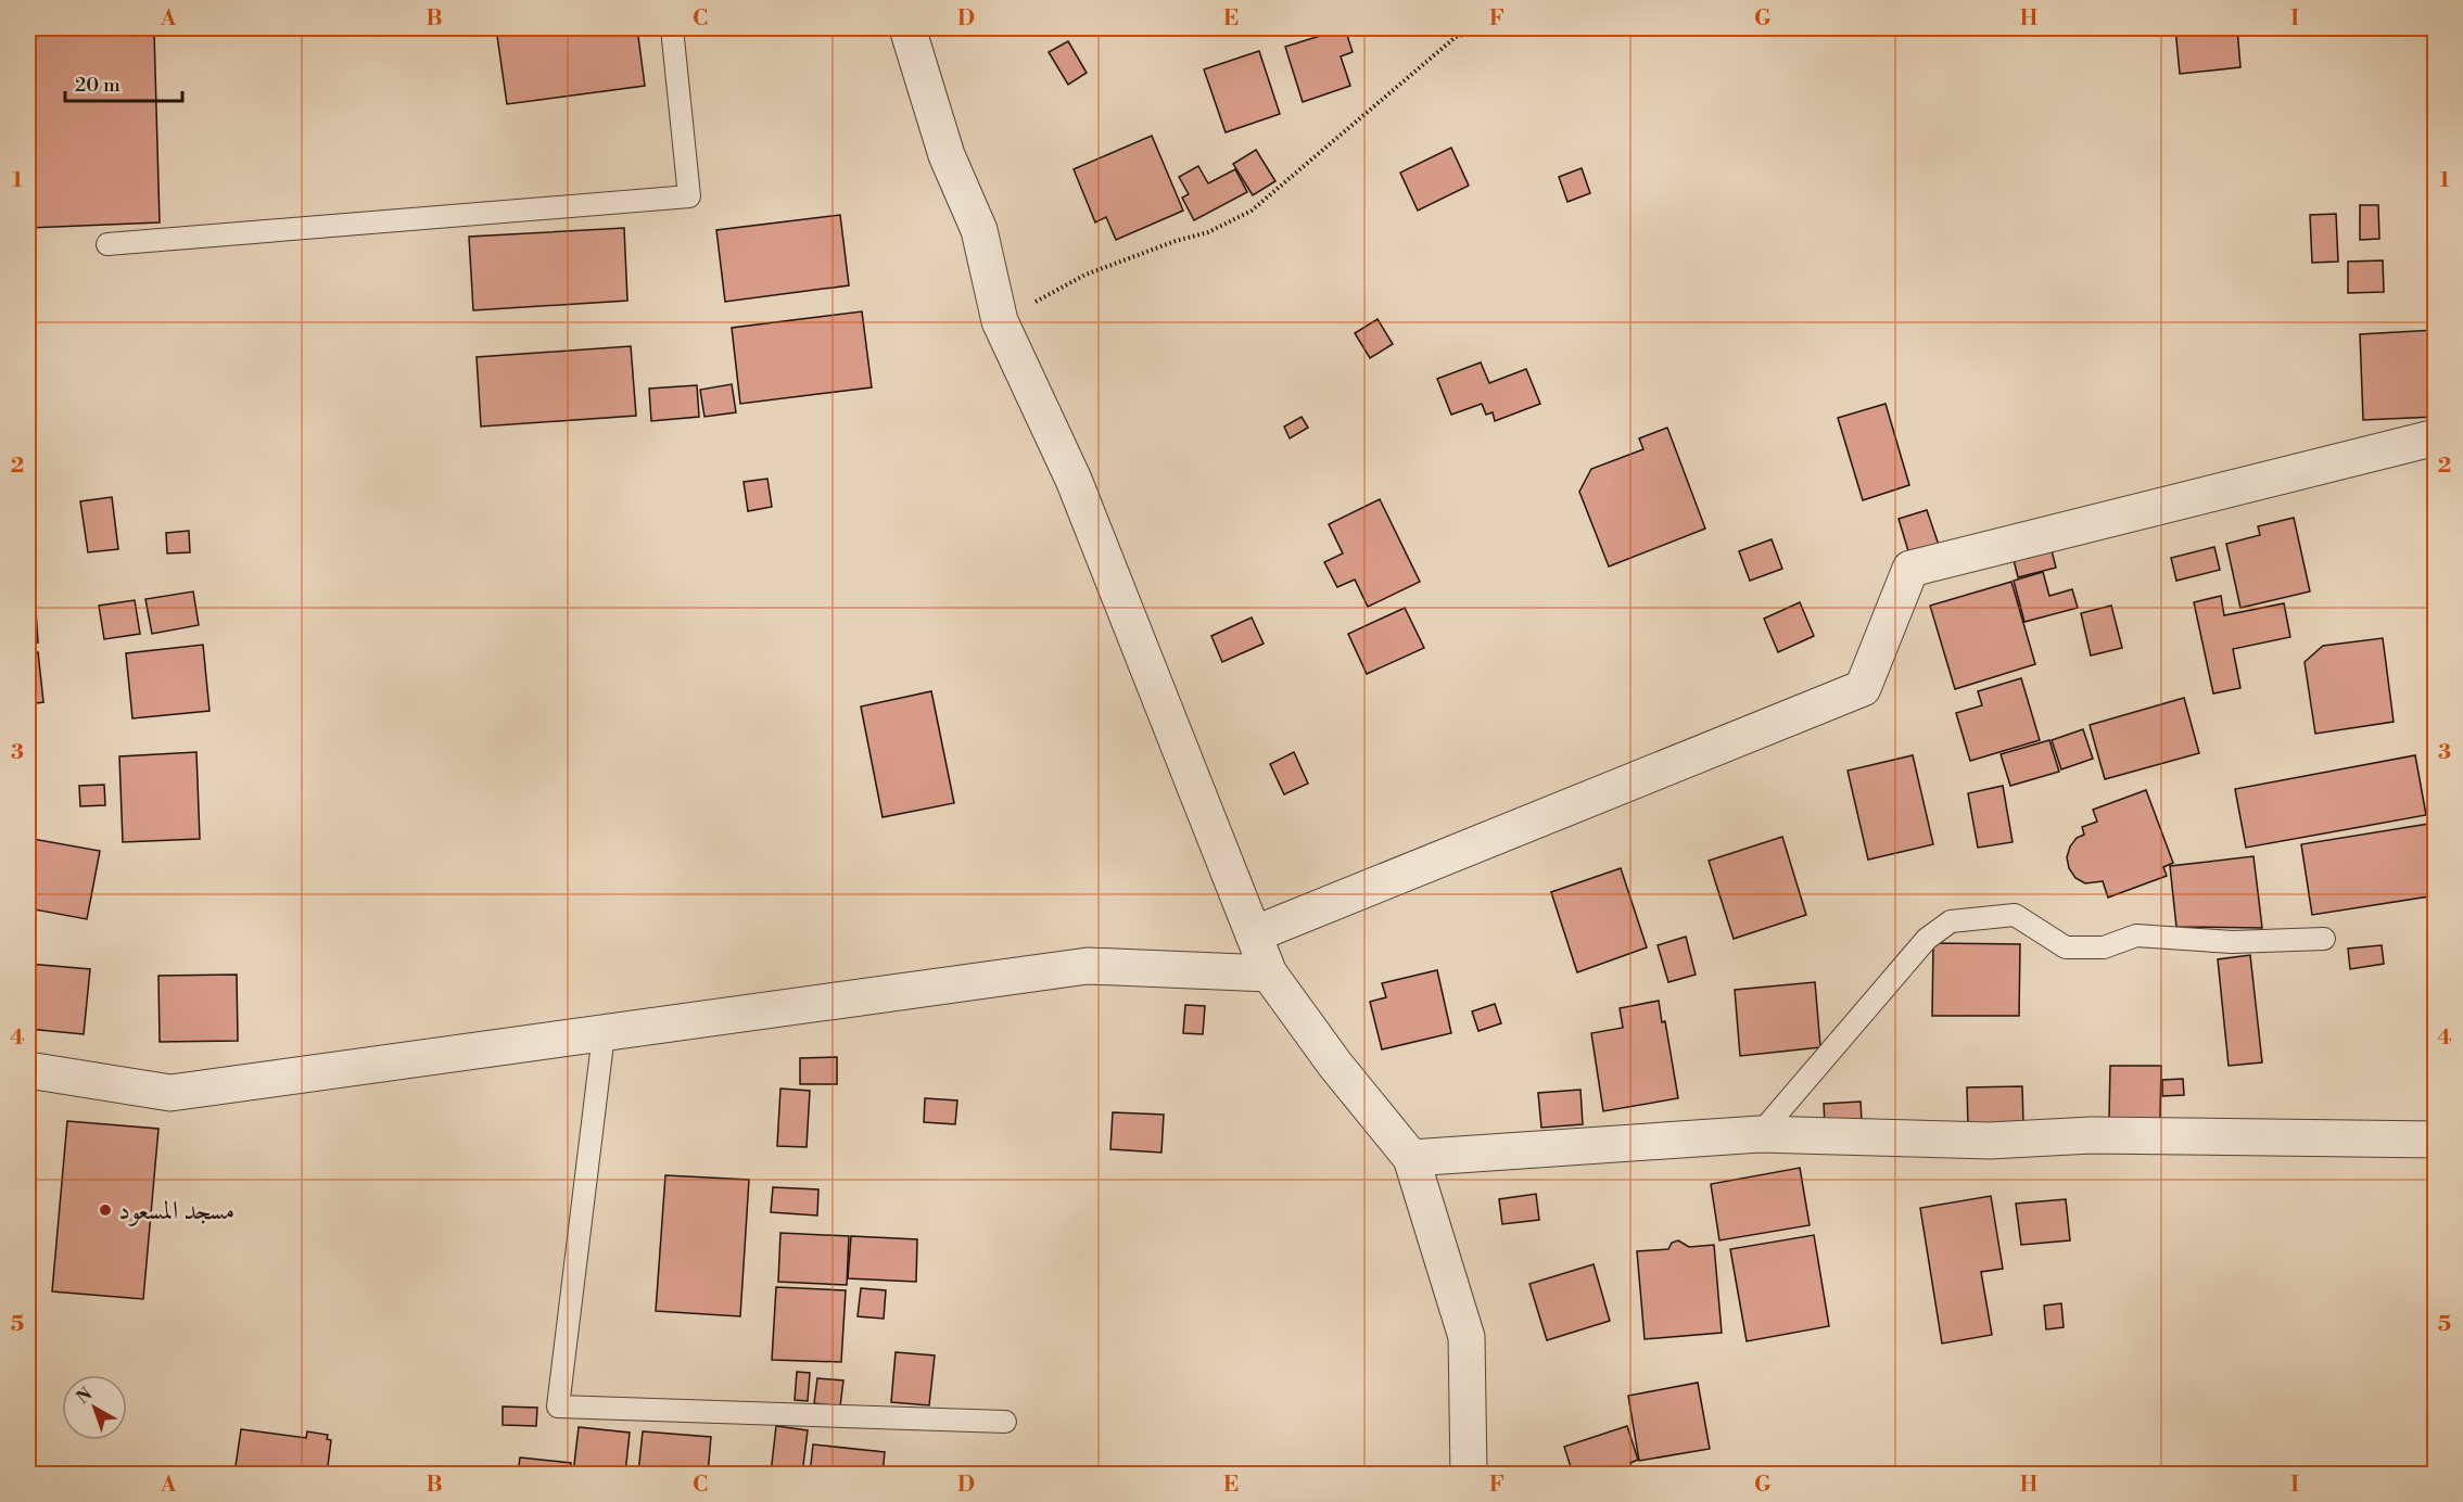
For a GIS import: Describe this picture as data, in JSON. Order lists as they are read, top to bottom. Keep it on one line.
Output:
{"places":["مسجد المسعود"],"scale_bar":"20 m","north":"top left","grid":{"columns":["A","B","C","D","E","F","G","H","I"],"rows":["1","2","3","4","5"]}}
